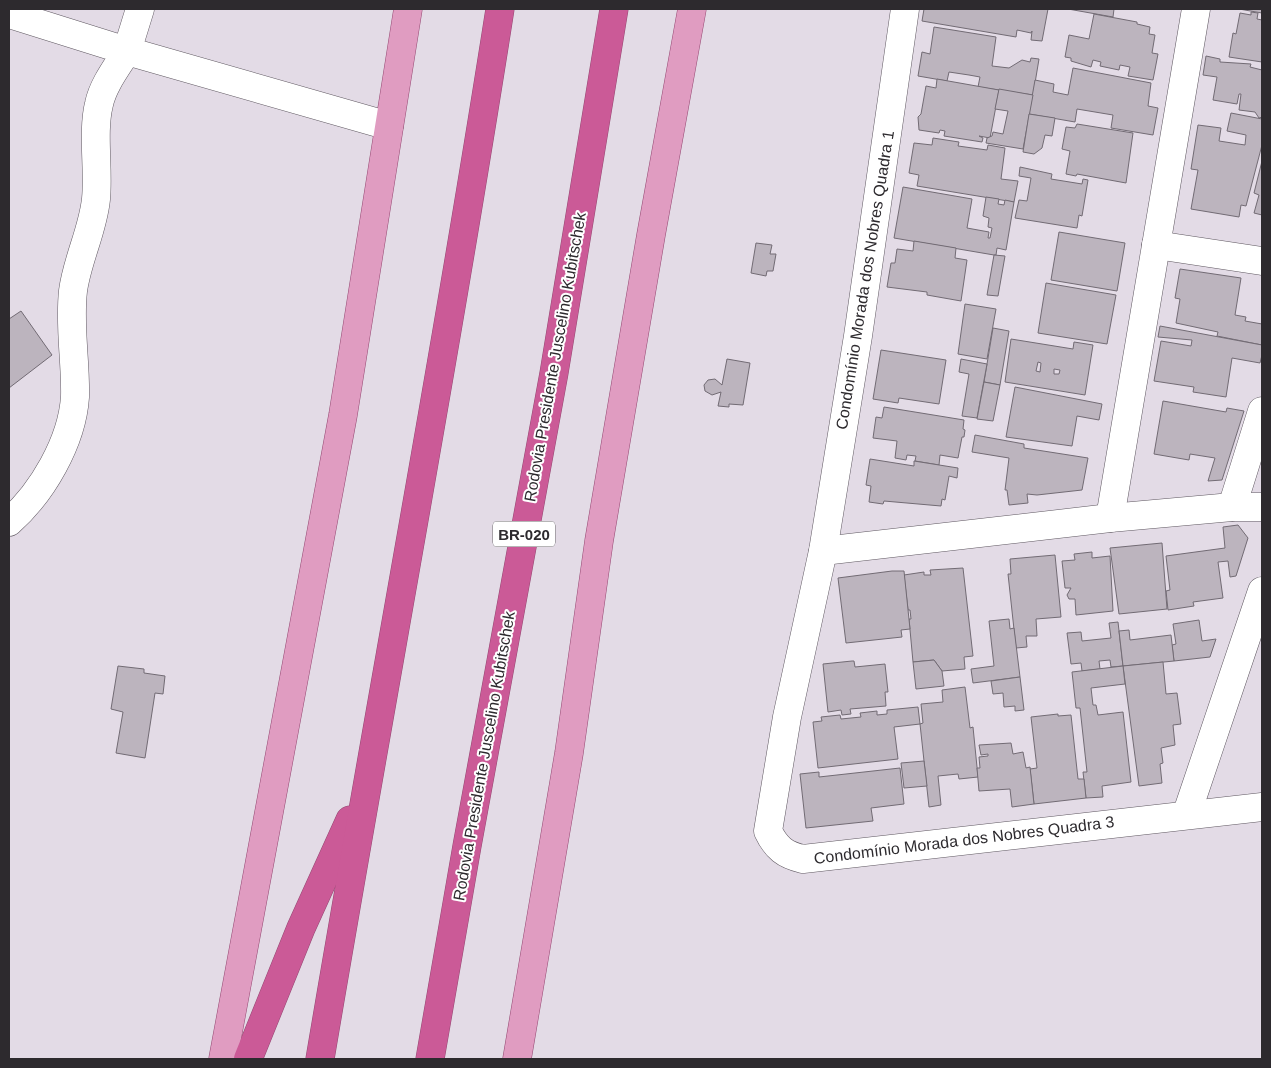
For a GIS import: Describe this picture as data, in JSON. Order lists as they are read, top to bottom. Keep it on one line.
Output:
{"streets":{"highway":["Rodovia Presidente Juscelino Kubitschek","BR-020"],"street":["Condomínio Morada dos Nobres Quadra 1","Condomínio Morada dos Nobres Quadra 3"]},"crossings":[["Condomínio Morada dos Nobres Quadra 1","Condomínio Morada dos Nobres Quadra 3"]]}
